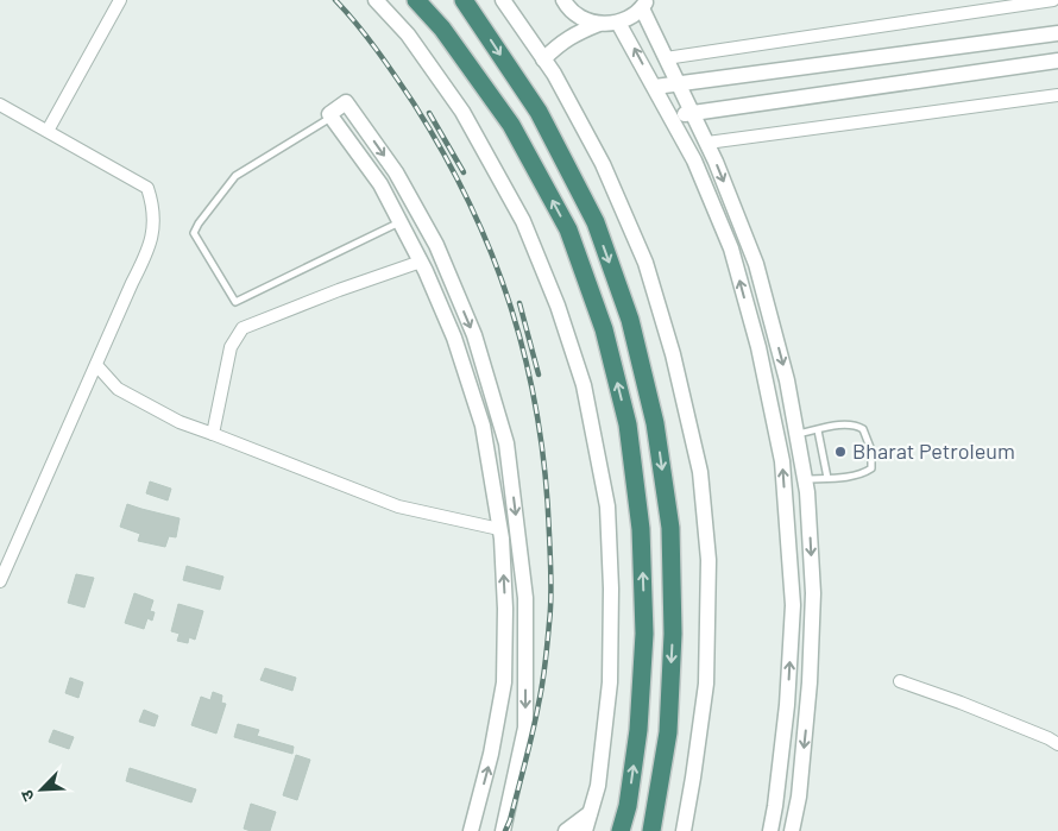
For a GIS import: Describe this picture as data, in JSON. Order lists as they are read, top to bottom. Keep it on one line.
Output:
{"places":["Bharat Petroleum"],"north":"bottom left"}
